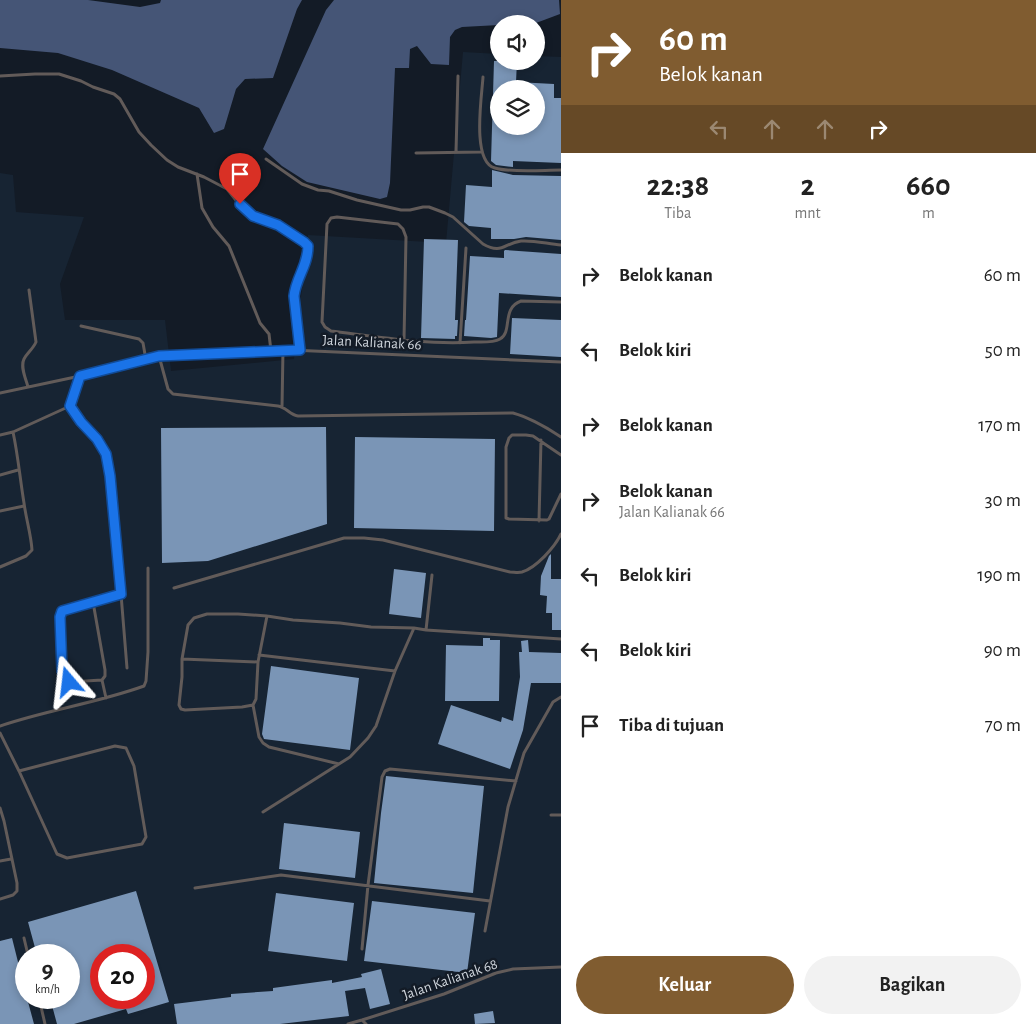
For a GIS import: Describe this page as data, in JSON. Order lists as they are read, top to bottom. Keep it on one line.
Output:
{"streets":{"lane":["Jalan Kalianak 66","Jalan Kalianak 68"]},"page":{"turn":["60 m","Belok kanan"],"eta":["22:38","Tiba","2","mnt","660","m"],"list":[{"name":"Belok kanan","value":"60 m"},{"name":"Belok kiri","value":"50 m"},{"name":"Belok kanan","value":"170 m"},{"name":"Belok kanan","note":"Jalan Kalianak 66","value":"30 m"},{"name":"Belok kiri","value":"190 m"},{"name":"Belok kiri","value":"90 m"},{"name":"Tiba di tujuan","value":"70 m"}],"speed":"9 km/h","limit":"20","buttons":["Keluar","Bagikan"]}}
